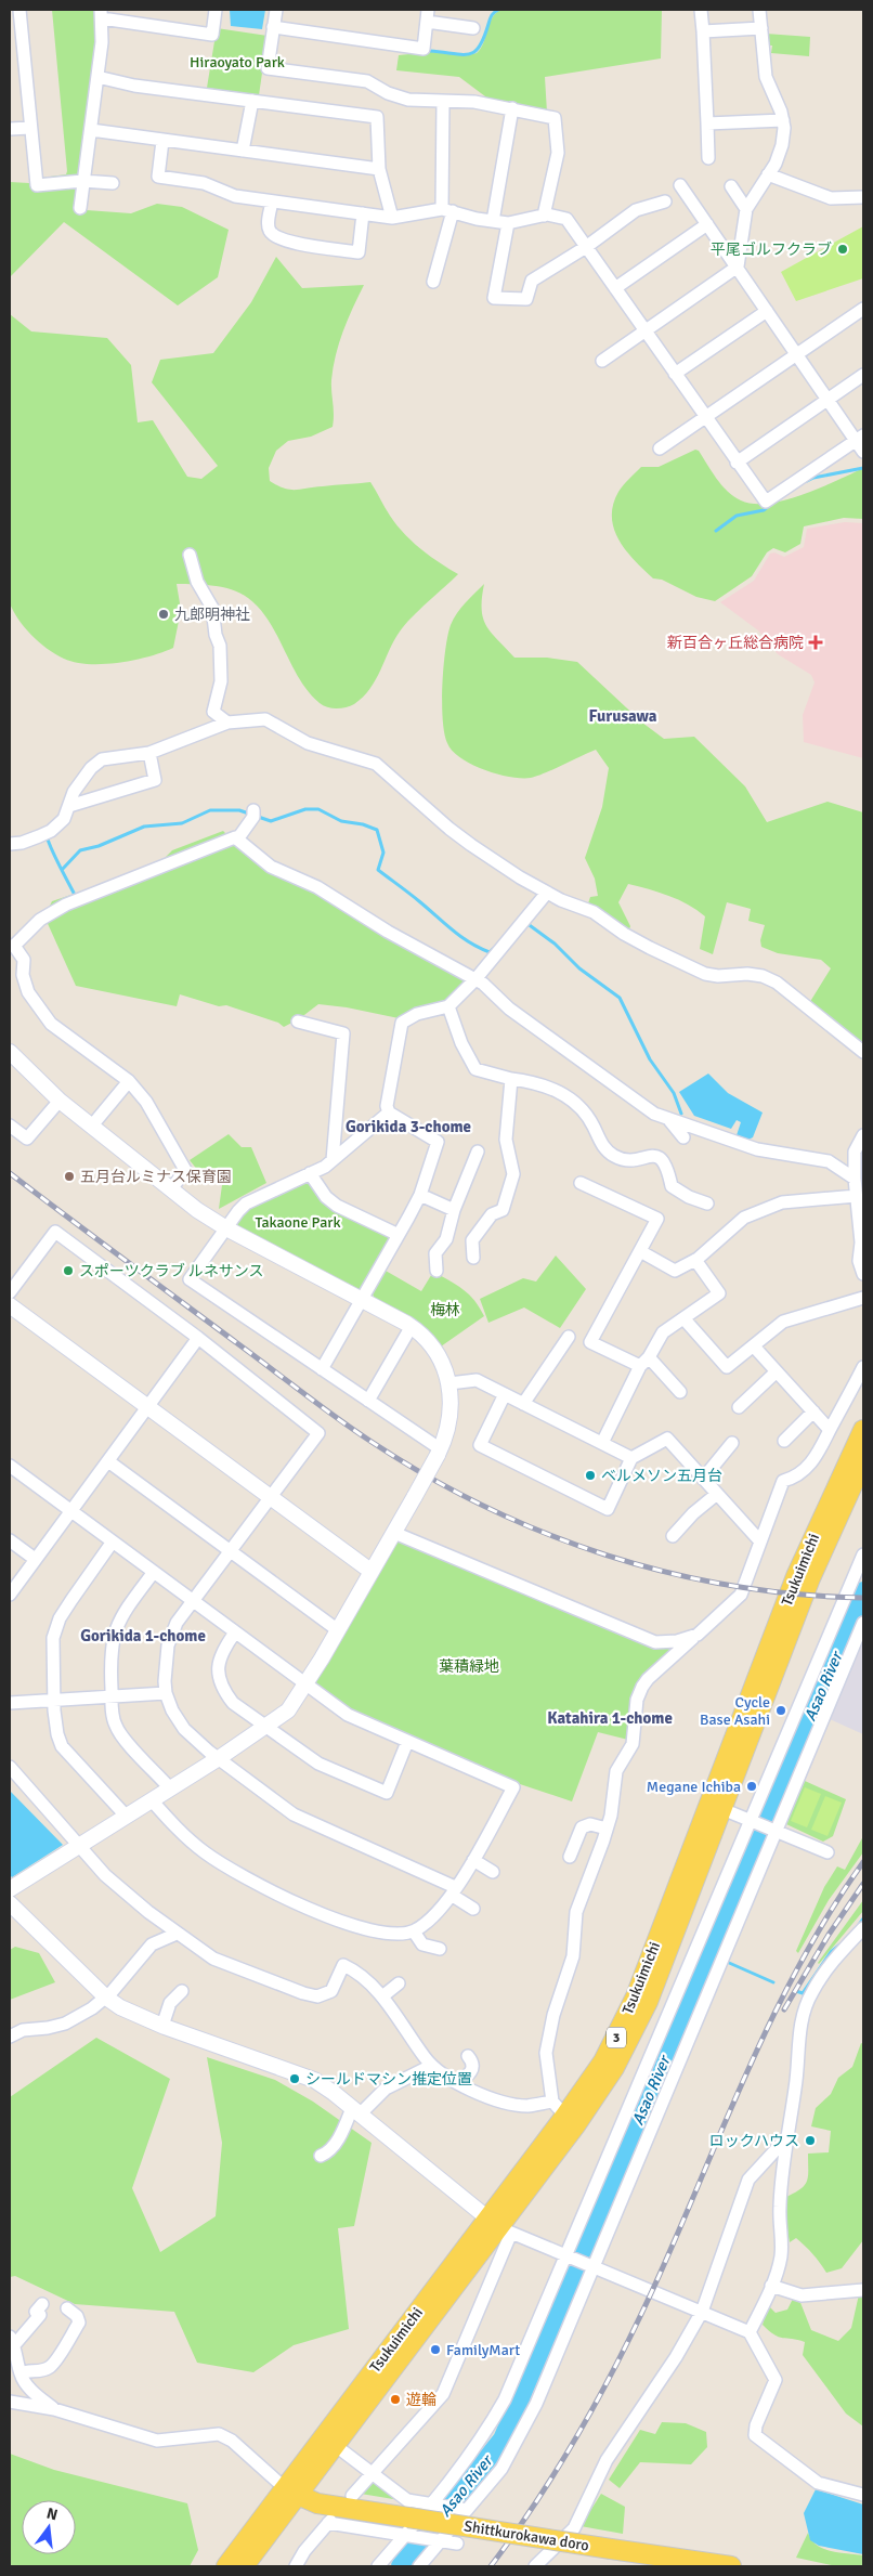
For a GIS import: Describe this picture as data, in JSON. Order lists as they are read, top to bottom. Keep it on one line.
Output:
{"streets":{"main road":["Tsukuimichi","3","Shittkurokawa doro"]},"crossings":[["Tsukuimichi","Shittkurokawa doro"]],"districts":["Furusawa","Gorikida 3-chome","Gorikida 1-chome","Katahira 1-chome"],"water":["Asao River"],"parks":["Hiraoyato Park","Takaone Park","梅林","葉積緑地"],"places":{"other":["平尾ゴルフクラブ","九郎明神社","五月台ルミナス保育園","スポーツクラブ ルネサンス","ベルメソン五月台","Cycle Base Asahi","Megane Ichiba","シールドマシン推定位置","ロックハウス","FamilyMart","遊輪"],"health":["新百合ヶ丘総合病院"]},"north":"top"}
